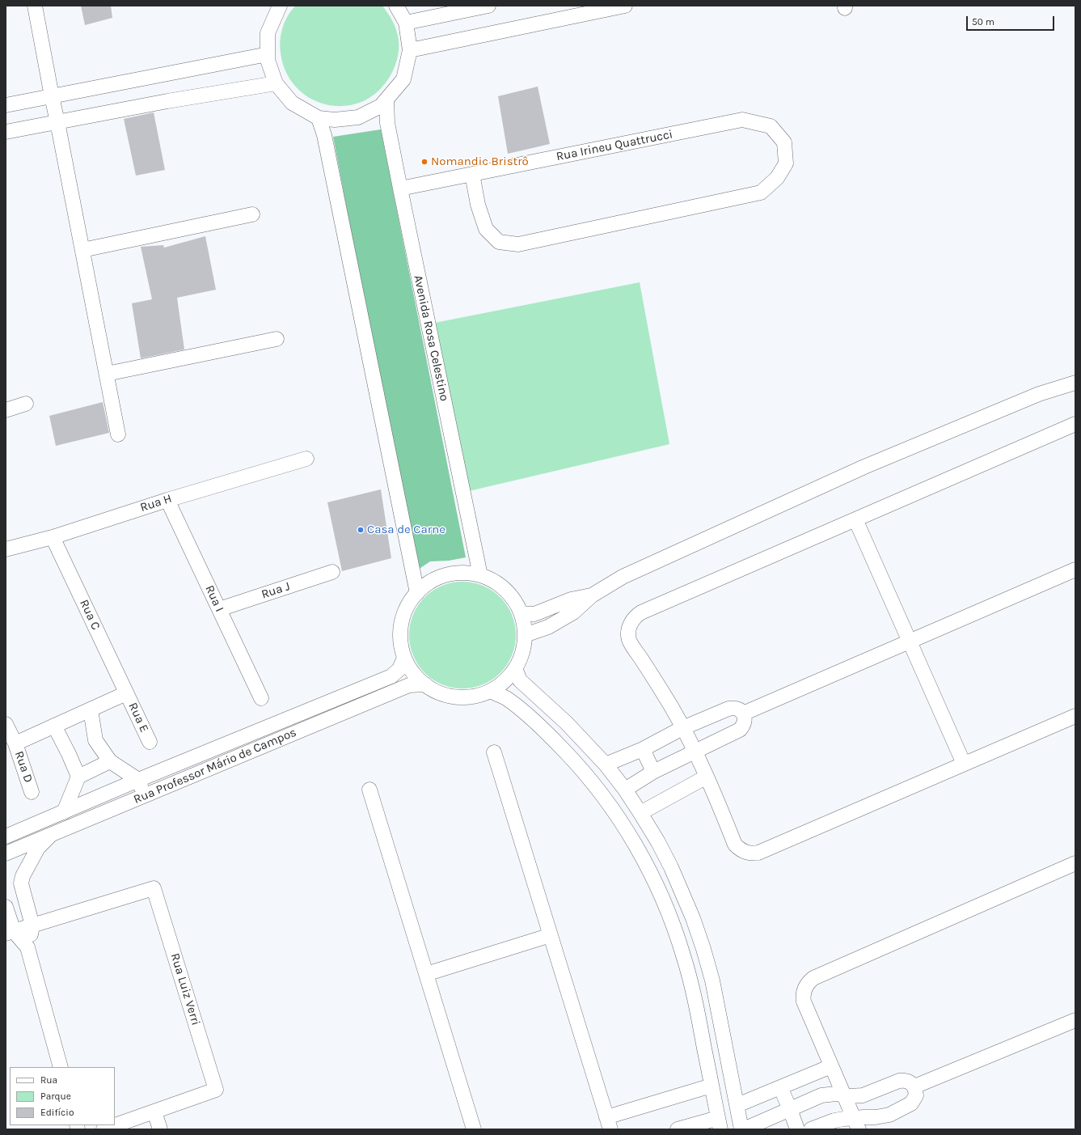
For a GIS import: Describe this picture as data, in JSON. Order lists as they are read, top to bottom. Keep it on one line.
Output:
{"streets":{"street":["Rua Irineu Quattrucci","Avenida Rosa Celestino","Rua H","Rua J","Rua I","Rua C","Rua E","Rua Professor Mário de Campos","Rua D","Rua Luiz Verri"]},"crossings":[["Rua Irineu Quattrucci","Avenida Rosa Celestino"],["Rua H","Rua I"],["Rua H","Rua C"],["Rua J","Rua I"],["Rua C","Rua E"]],"places":["Nomandic Bristrô","Casa de Carne"],"legend":["Rua","Parque","Edifício"],"scale_bar":"50 m"}
